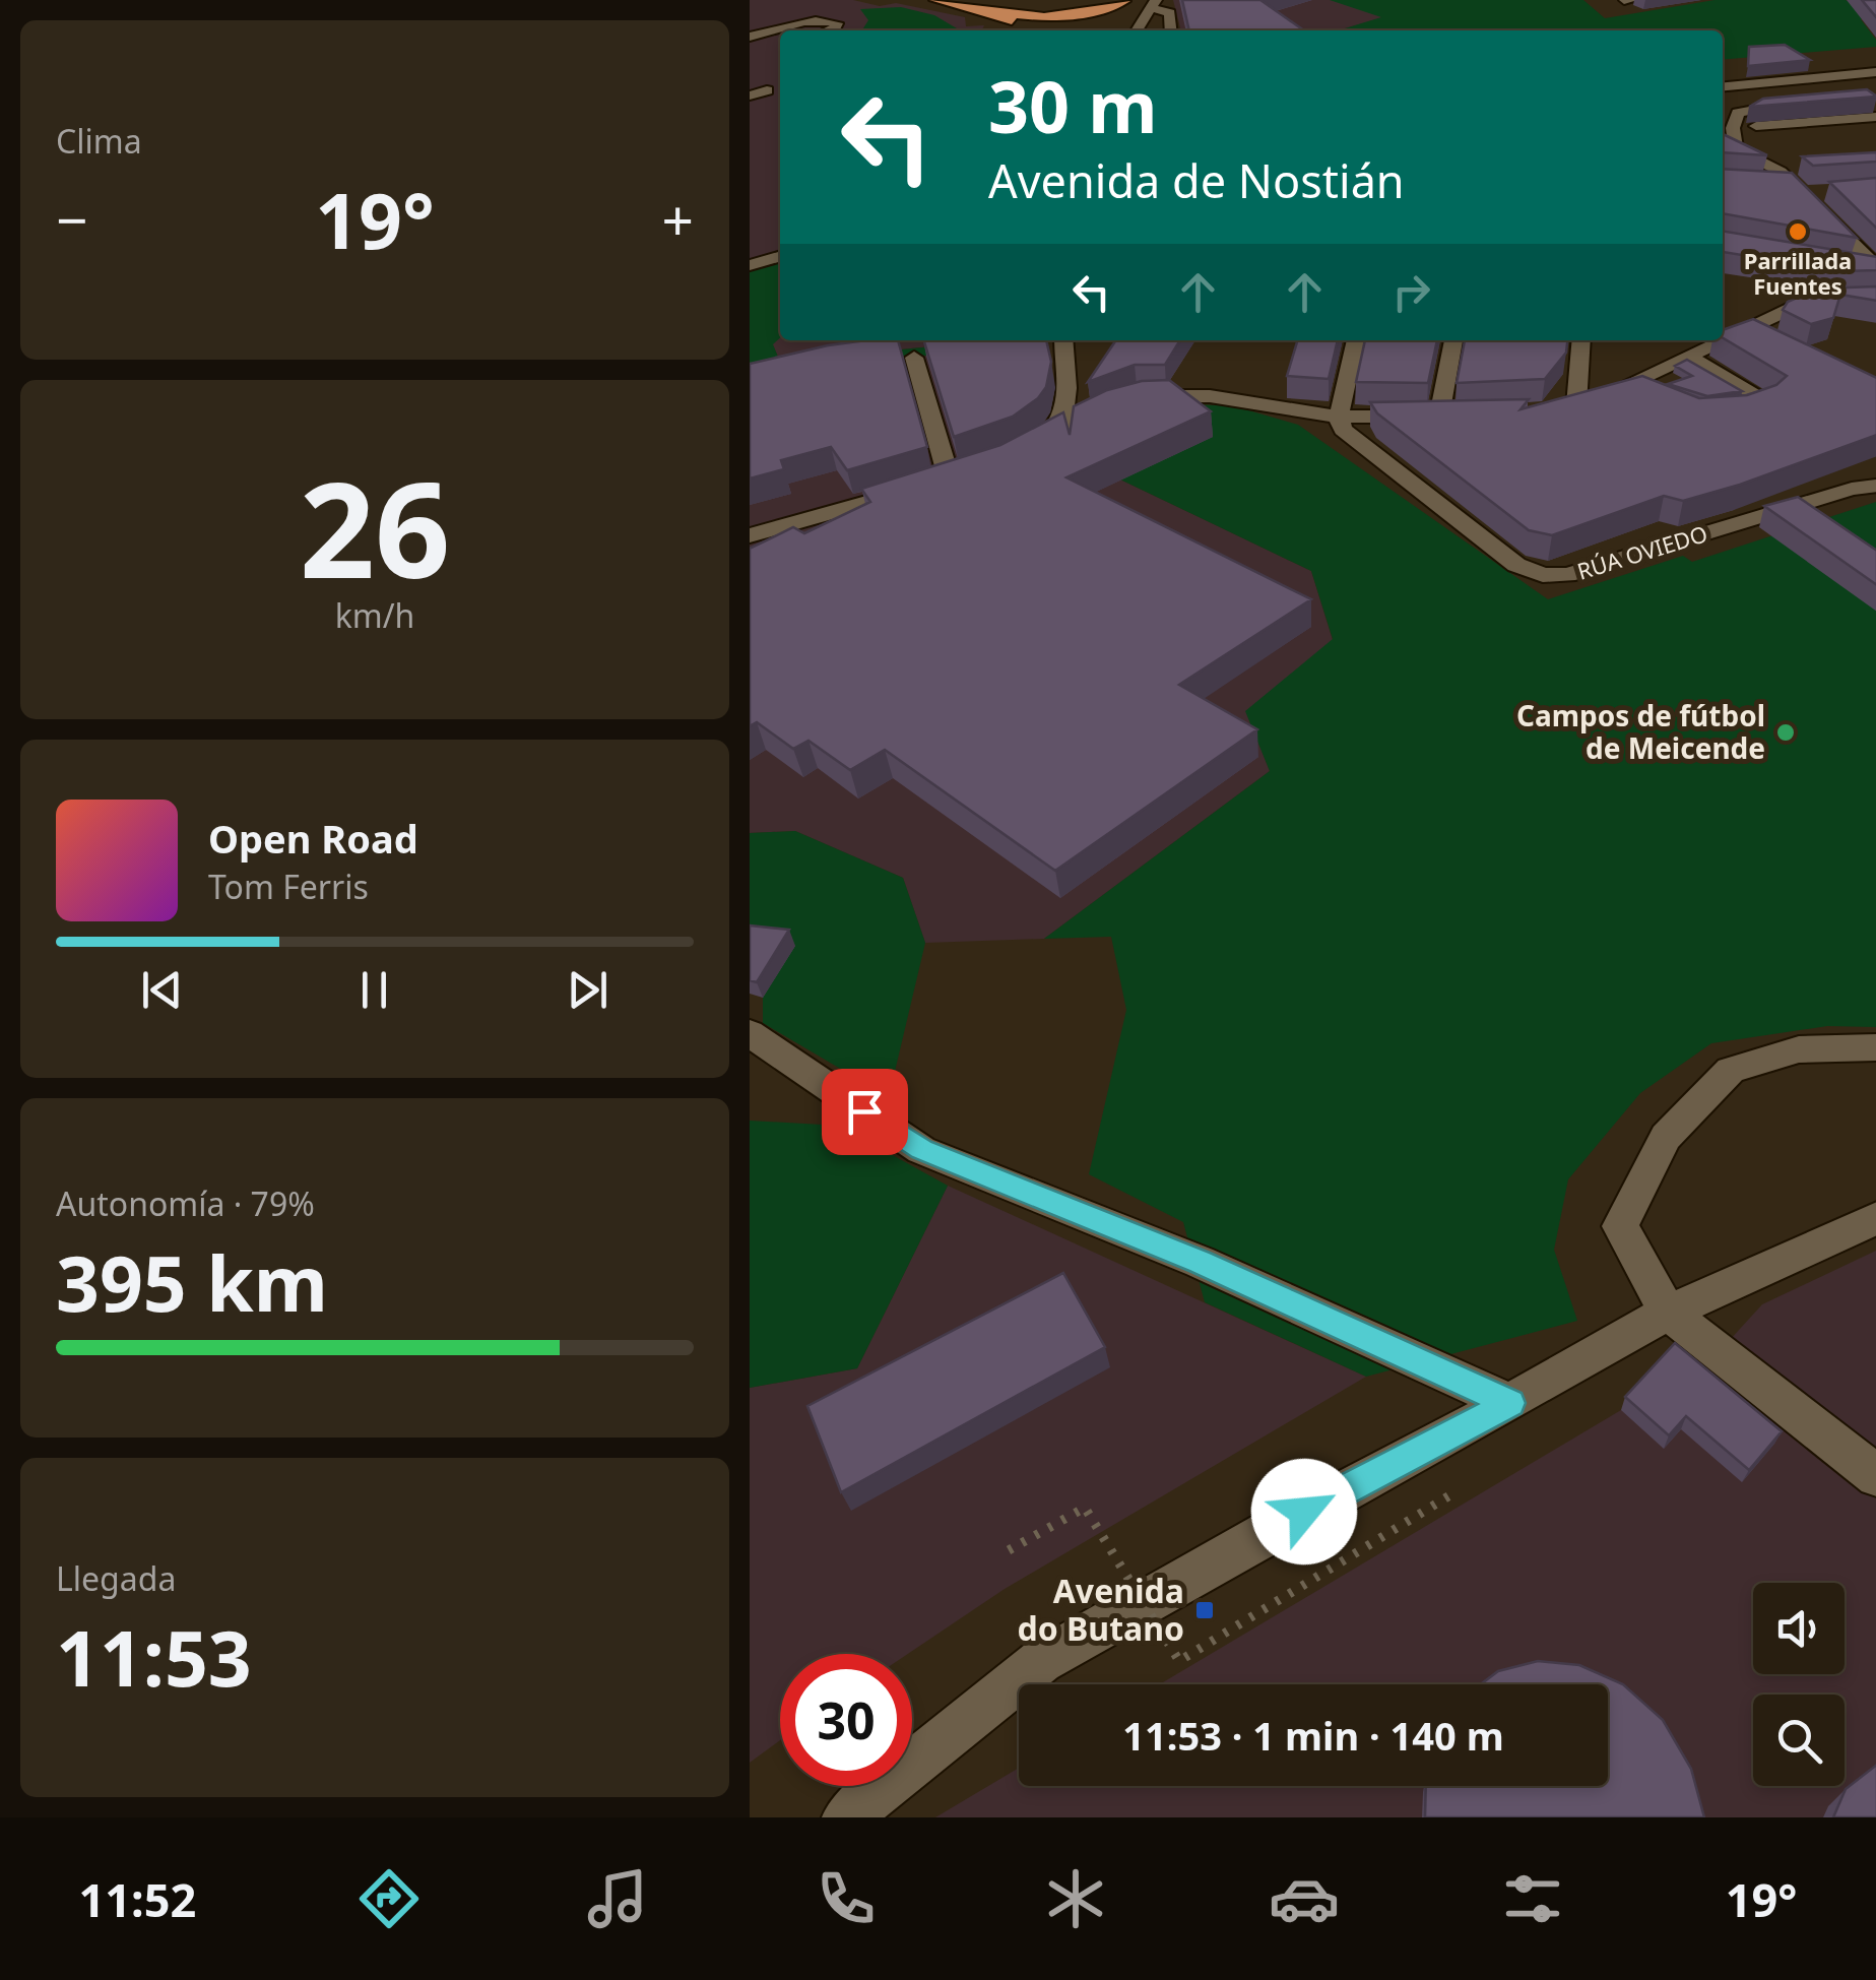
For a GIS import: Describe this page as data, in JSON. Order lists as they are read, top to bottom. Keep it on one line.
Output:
{"streets":{"street":["RÚA OVIEDO"]},"places":{"other":["Parrillada Fuentes","Campos de fútbol de Meicende"],"transit":["Avenida do Butano"]},"page":{"tile":["Clima",["26","km/h"],["Autonomía · 79%","395 km"],["Llegada","11:53"]],"turn":["30 m","Avenida de Nostián"],"heat":["−","19°","+"],"song":["Open Road","Tom Ferris"],"limit":"30","trip":"11:53 · 1 min · 140 m","tabs":["11:52","19°"]}}
